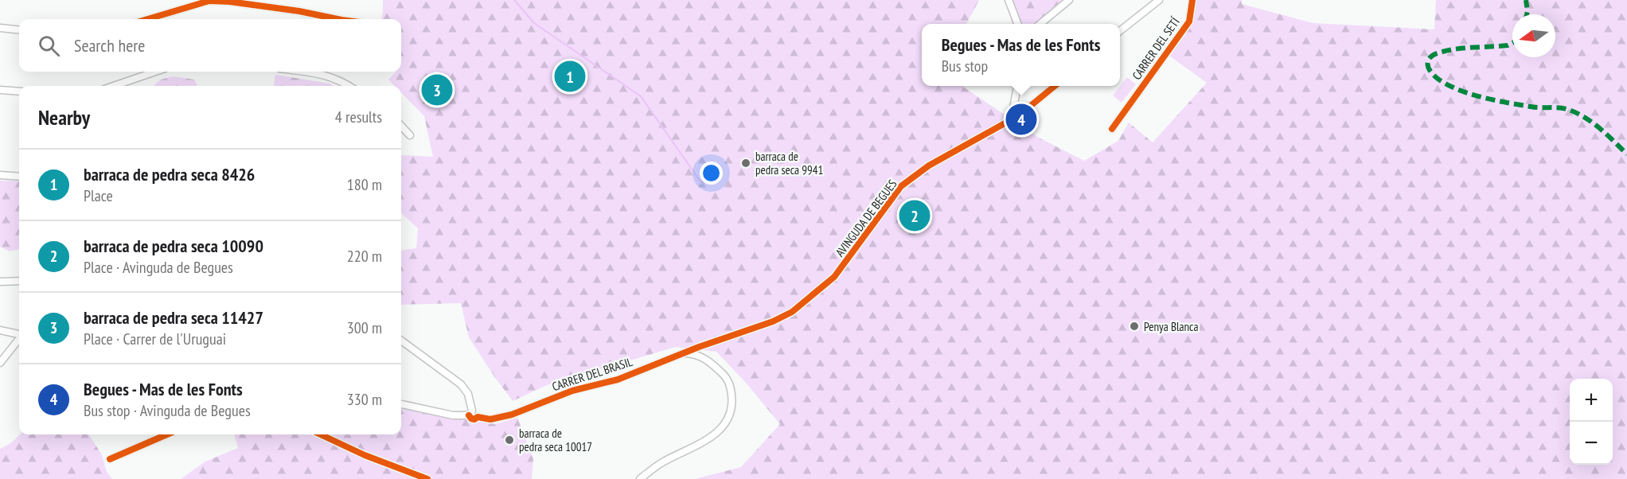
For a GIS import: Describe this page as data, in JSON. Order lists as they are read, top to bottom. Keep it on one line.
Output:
{"streets":{"street":["CARRER DEL SETÍ","AVINGUDA DE BEGUES","CARRER DEL BRASIL"]},"crossings":[["AVINGUDA DE BEGUES","CARRER DEL BRASIL"]],"places":["barraca de pedra seca 9941","Penya Blanca","barraca de pedra seca 10017"],"north":"left","page":{"search":"Search here","popup":["Begues - Mas de les Fonts","Bus stop"],"pins":["1","3","4","2"],"heading":["Nearby","4 results"],"list":[{"mark":"1","name":"barraca de pedra seca 8426","note":"Place","value":"180 m"},{"mark":"2","name":"barraca de pedra seca 10090","note":"Place · Avinguda de Begues","value":"220 m"},{"mark":"3","name":"barraca de pedra seca 11427","note":"Place · Carrer de l'Uruguai","value":"300 m"},{"mark":"4","name":"Begues - Mas de les Fonts","note":"Bus stop · Avinguda de Begues","value":"330 m"}],"map_buttons":["+","−"]}}
